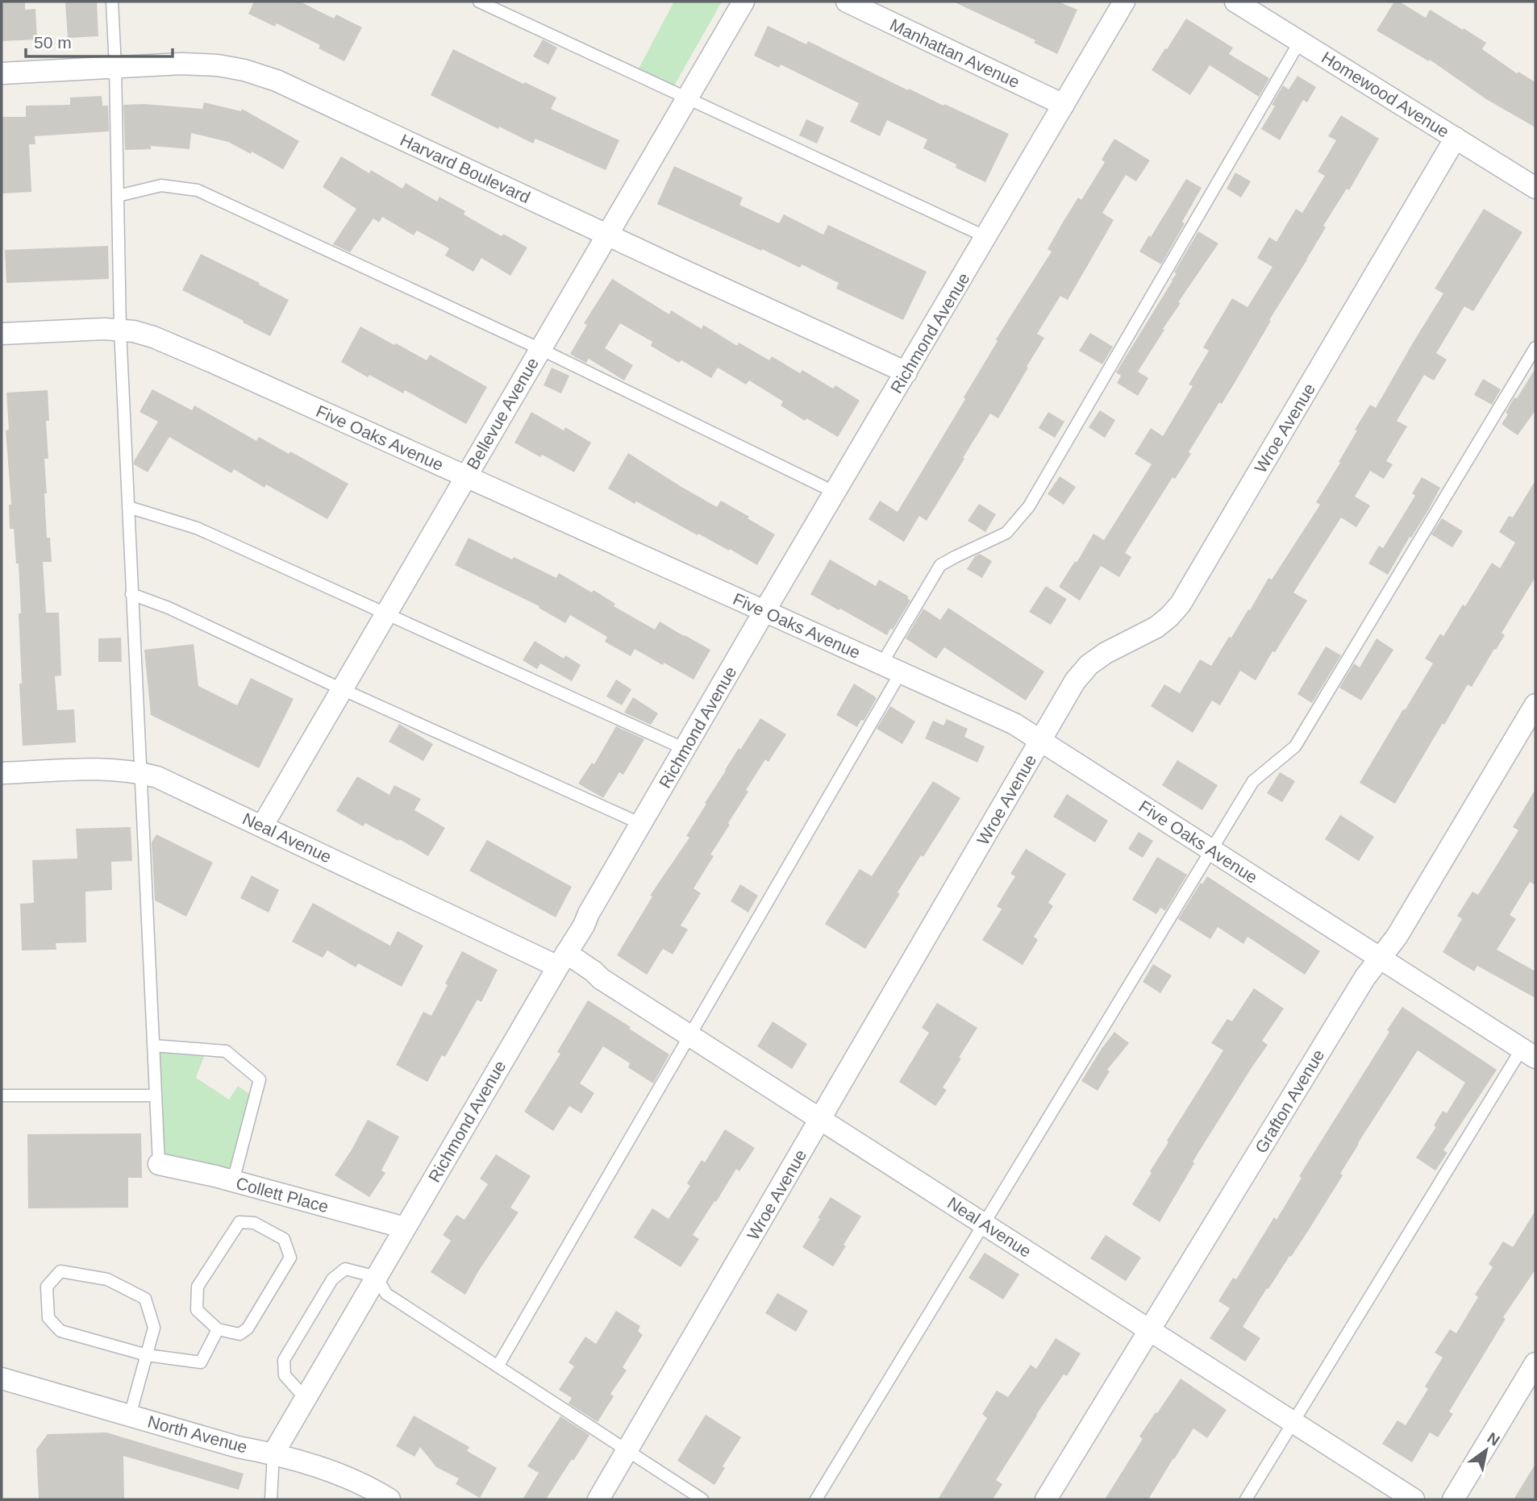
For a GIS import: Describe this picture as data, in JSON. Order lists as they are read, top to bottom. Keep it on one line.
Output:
{"streets":{"street":["Manhattan Avenue","Homewood Avenue","Harvard Boulevard","Richmond Avenue","Bellevue Avenue","Wroe Avenue","Five Oaks Avenue","Neal Avenue","Grafton Avenue","Collett Place","North Avenue"]},"crossings":[["Manhattan Avenue","Richmond Avenue"],["Homewood Avenue","Wroe Avenue"],["Harvard Boulevard","Richmond Avenue"],["Harvard Boulevard","Bellevue Avenue"],["Richmond Avenue","Five Oaks Avenue"],["Richmond Avenue","Neal Avenue"],["Richmond Avenue","Collett Place"],["Richmond Avenue","North Avenue"],["Bellevue Avenue","Five Oaks Avenue"],["Bellevue Avenue","Neal Avenue"],["Wroe Avenue","Five Oaks Avenue"],["Wroe Avenue","Neal Avenue"],["Five Oaks Avenue","Grafton Avenue"],["Neal Avenue","Grafton Avenue"]],"scale_bar":"50 m","north":"top right"}
